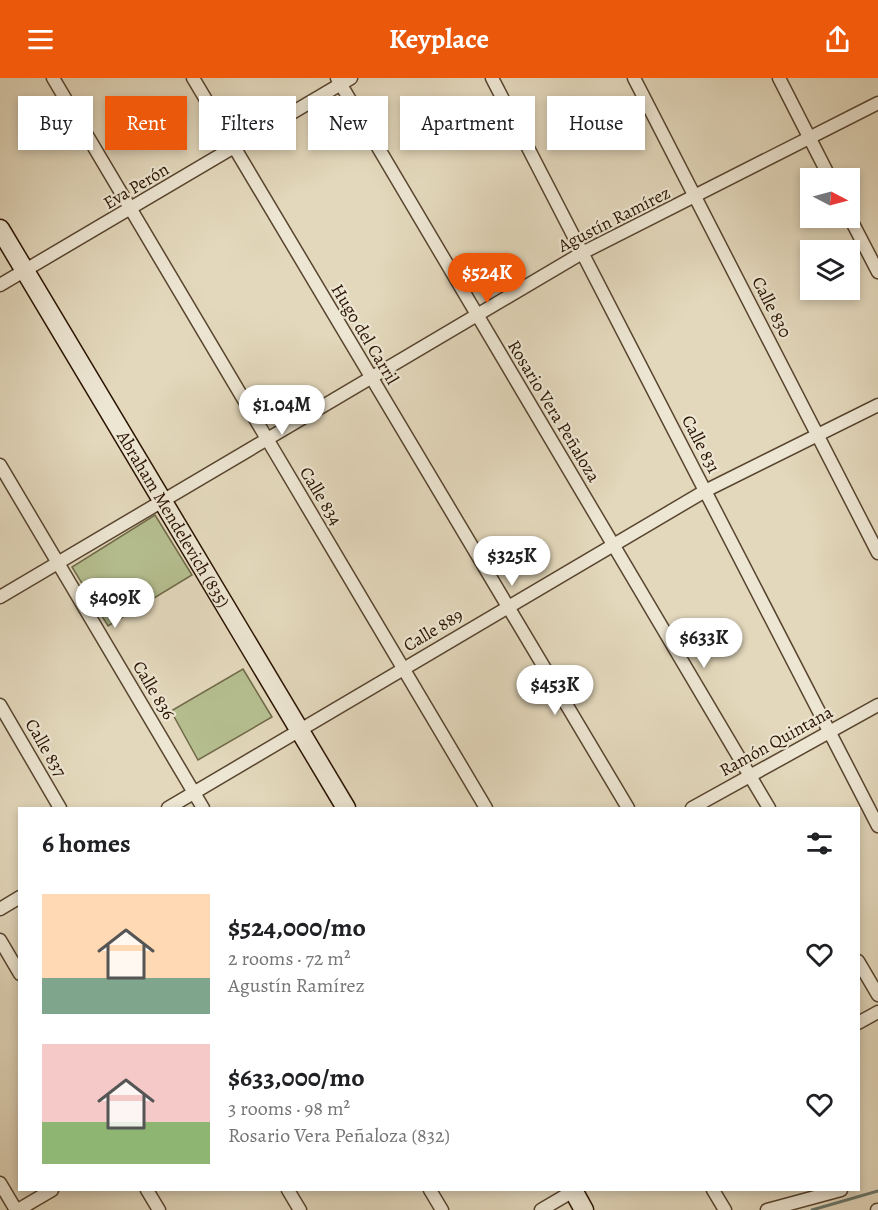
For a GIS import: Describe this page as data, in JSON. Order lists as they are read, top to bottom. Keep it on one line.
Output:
{"streets":{"street":["Eva Perón","Agustín Ramírez","Calle 830","Hugo del Carril","Rosario Vera Peñaloza","Calle 831","Calle 834","Abraham Mendelevich (835)","Calle 889","Calle 836","Ramón Quintana","Calle 837"]},"crossings":[["Eva Perón","Rosario Vera Peñaloza"],["Eva Perón","Calle 834"],["Eva Perón","Abraham Mendelevich (835)"],["Agustín Ramírez","Calle 830"],["Agustín Ramírez","Hugo del Carril"],["Agustín Ramírez","Rosario Vera Peñaloza"],["Agustín Ramírez","Calle 831"],["Agustín Ramírez","Calle 834"],["Agustín Ramírez","Abraham Mendelevich (835)"],["Agustín Ramírez","Calle 836"],["Calle 830","Calle 889"],["Hugo del Carril","Calle 889"],["Rosario Vera Peñaloza","Calle 889"],["Rosario Vera Peñaloza","Ramón Quintana"],["Calle 831","Calle 889"],["Calle 831","Ramón Quintana"],["Calle 834","Calle 889"],["Abraham Mendelevich (835)","Calle 889"],["Calle 889","Calle 836"]],"north":"right","page":{"header":"Keyplace","chip":["Buy","Rent","Filters","New","Apartment","House"],"price":["$524K","$1.04M","$325K","$409K","$633K","$453K"],"heading":"6 homes","list":[{"name":"$524,000/mo","note":"2 rooms · 72 m² · Agustín Ramírez"},{"name":"$633,000/mo","note":"3 rooms · 98 m² · Rosario Vera Peñaloza (832)"}]}}
